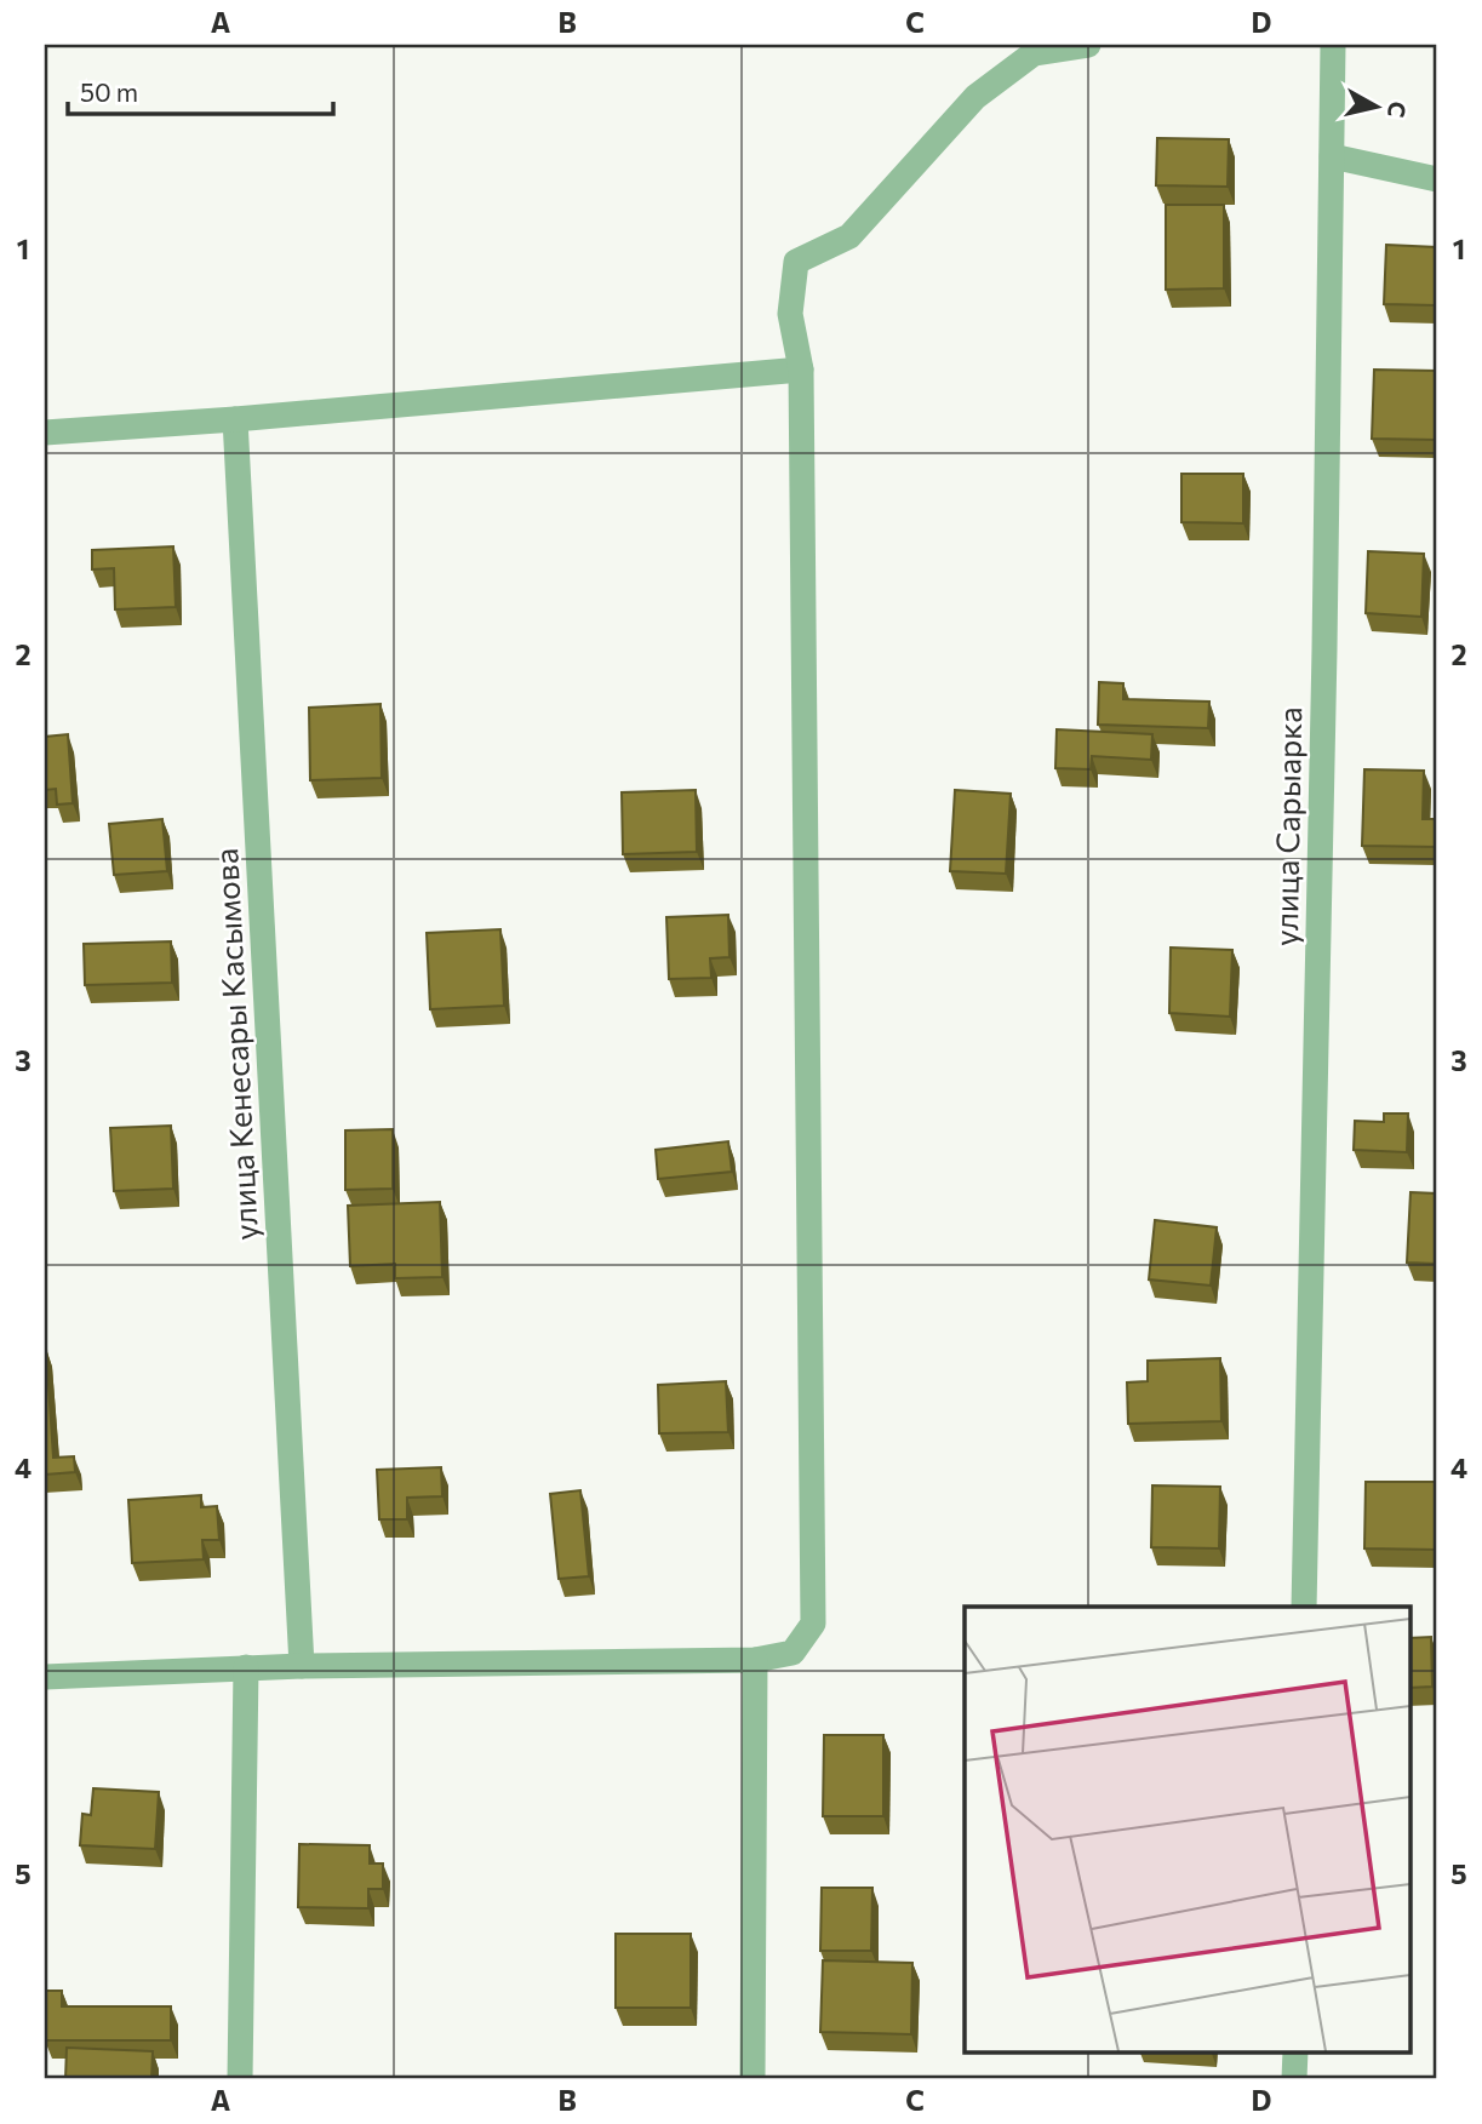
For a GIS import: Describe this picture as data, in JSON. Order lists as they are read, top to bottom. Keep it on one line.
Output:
{"streets":{"street":["улица Сарыарка","улица Кенесары Касымова"]},"scale_bar":"50 m","north":"right","grid":{"columns":["A","B","C","D"],"rows":["1","2","3","4","5"]}}
